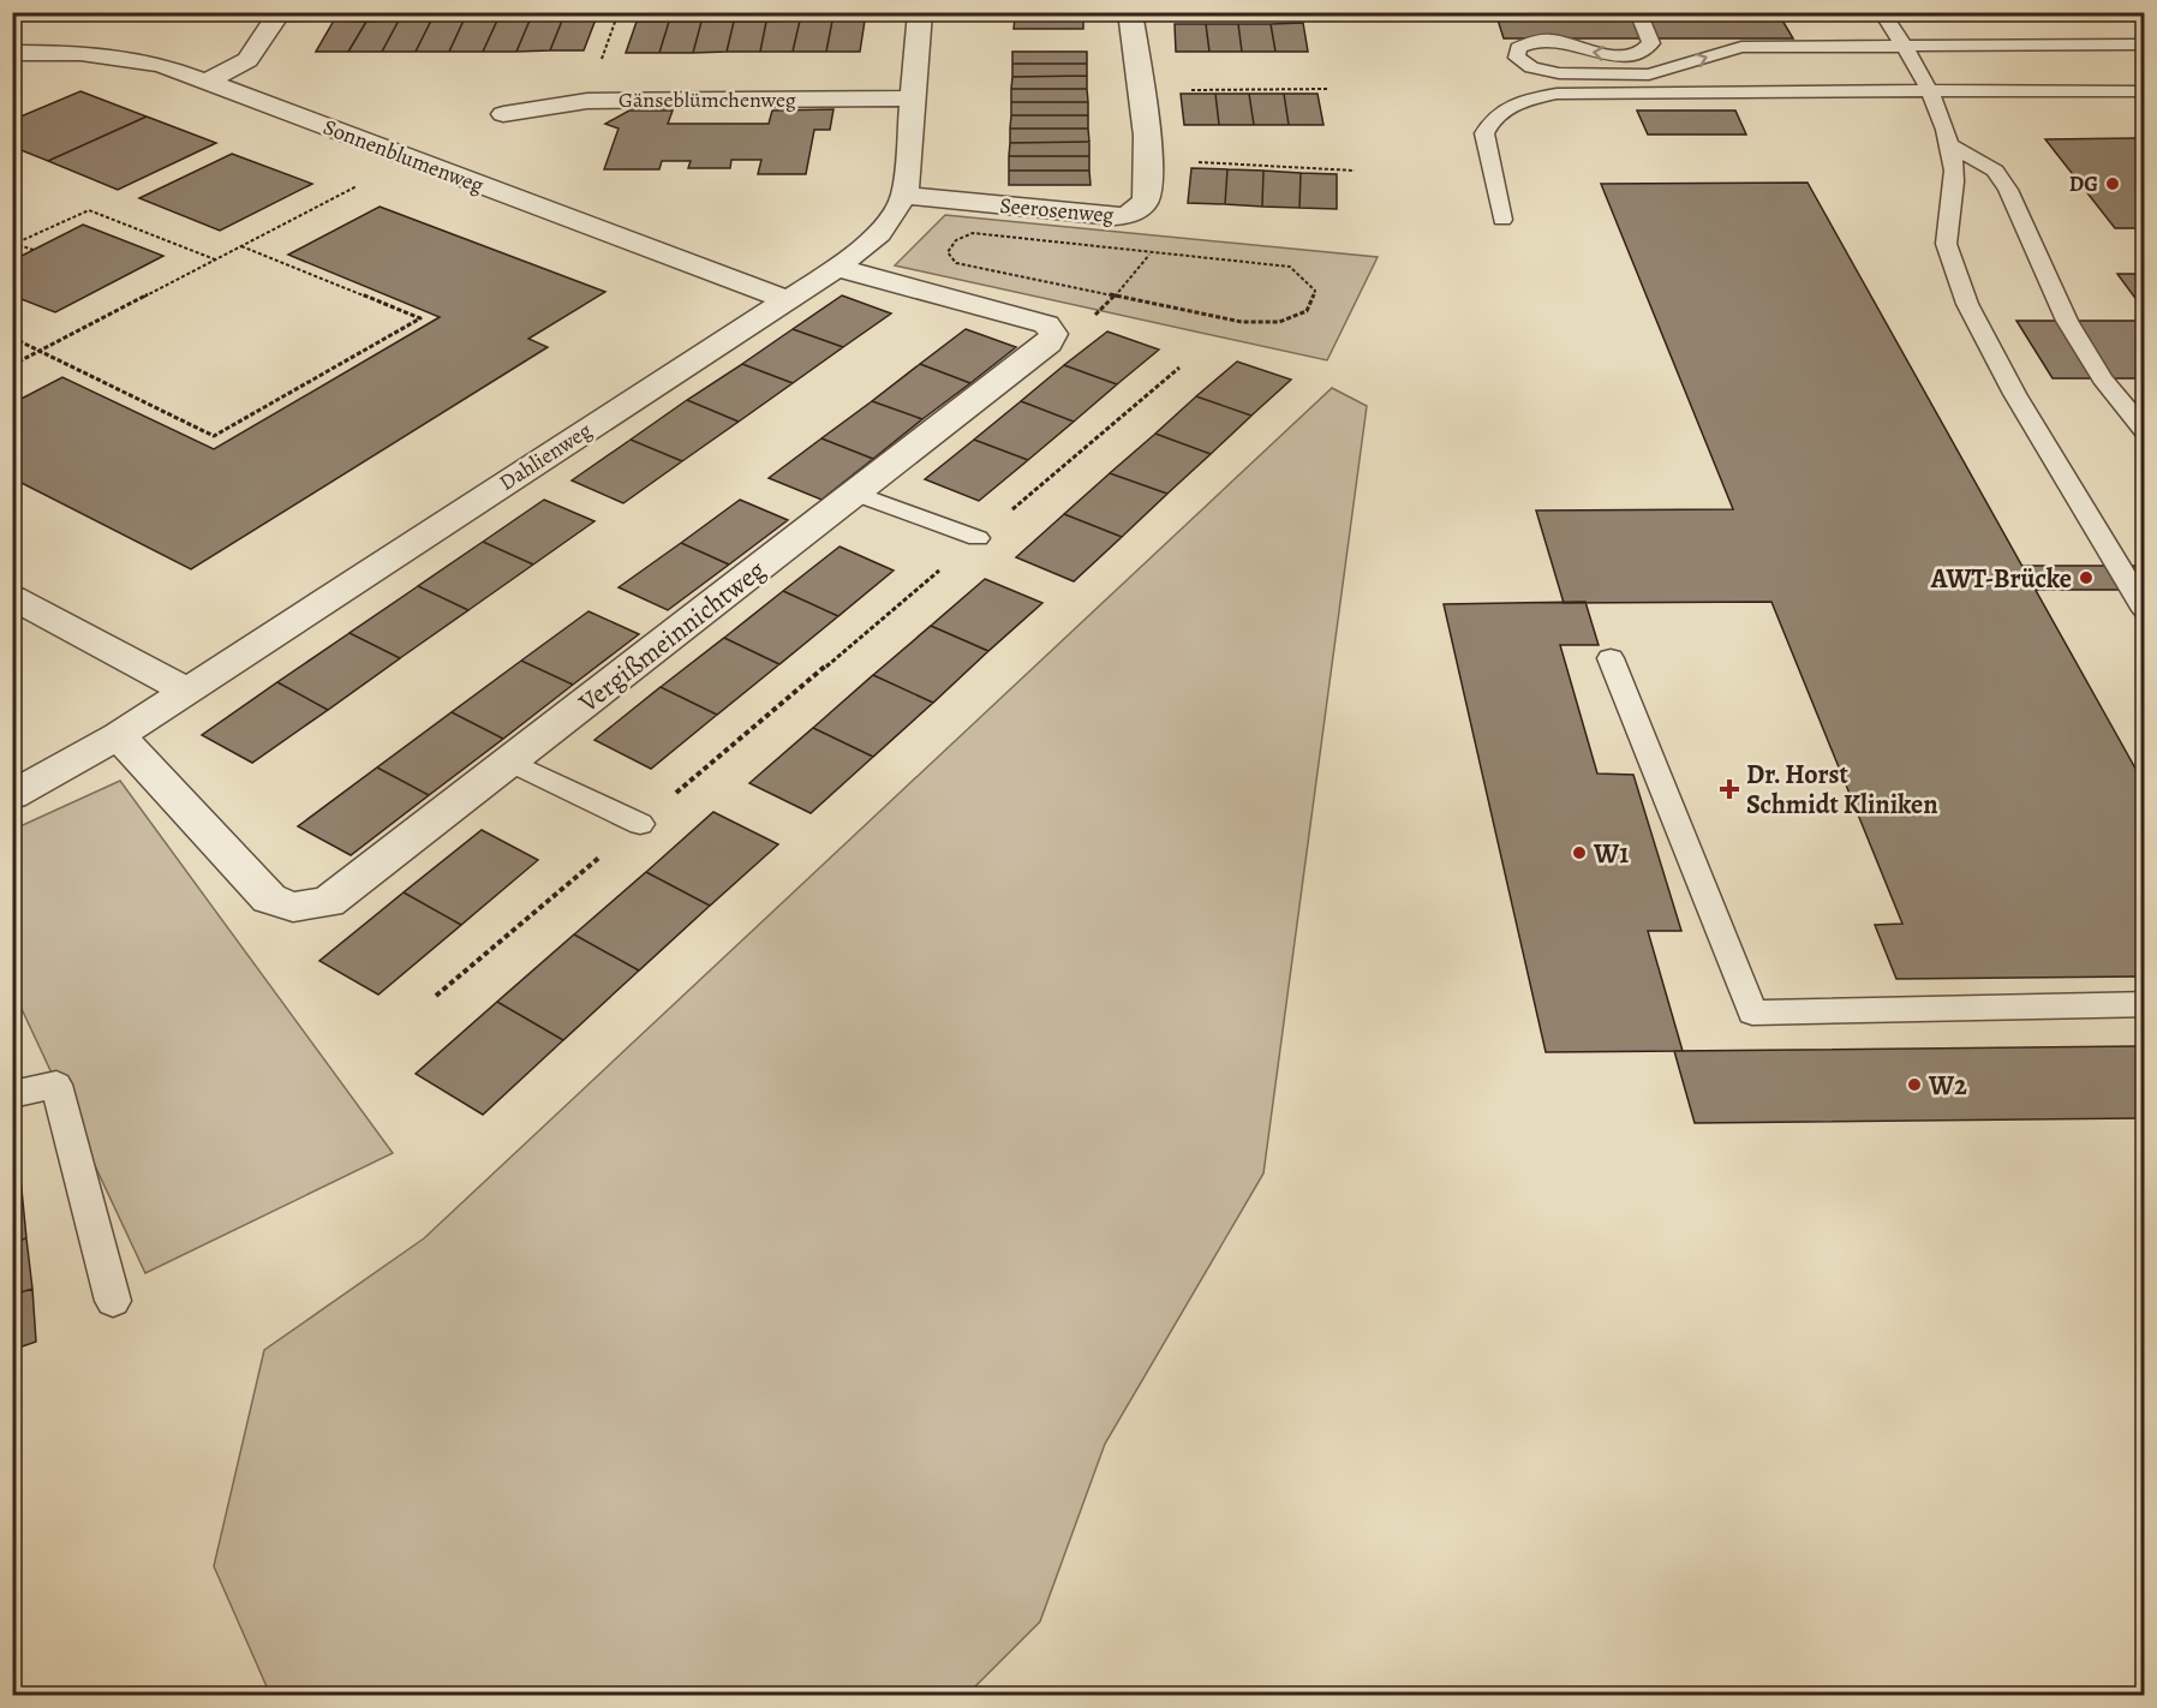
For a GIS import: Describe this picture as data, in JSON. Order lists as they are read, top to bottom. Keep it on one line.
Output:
{"streets":{"street":["Gänseblümchenweg","Sonnenblumenweg","Seerosenweg","Dahlienweg","Vergißmeinnichtweg"]},"crossings":[["Gänseblümchenweg","Dahlienweg"],["Sonnenblumenweg","Dahlienweg"],["Seerosenweg","Dahlienweg"],["Dahlienweg","Vergißmeinnichtweg"]],"places":{"other":["DG","AWT-Brücke","W1","W2"],"health":["Dr. Horst Schmidt Kliniken"]}}
